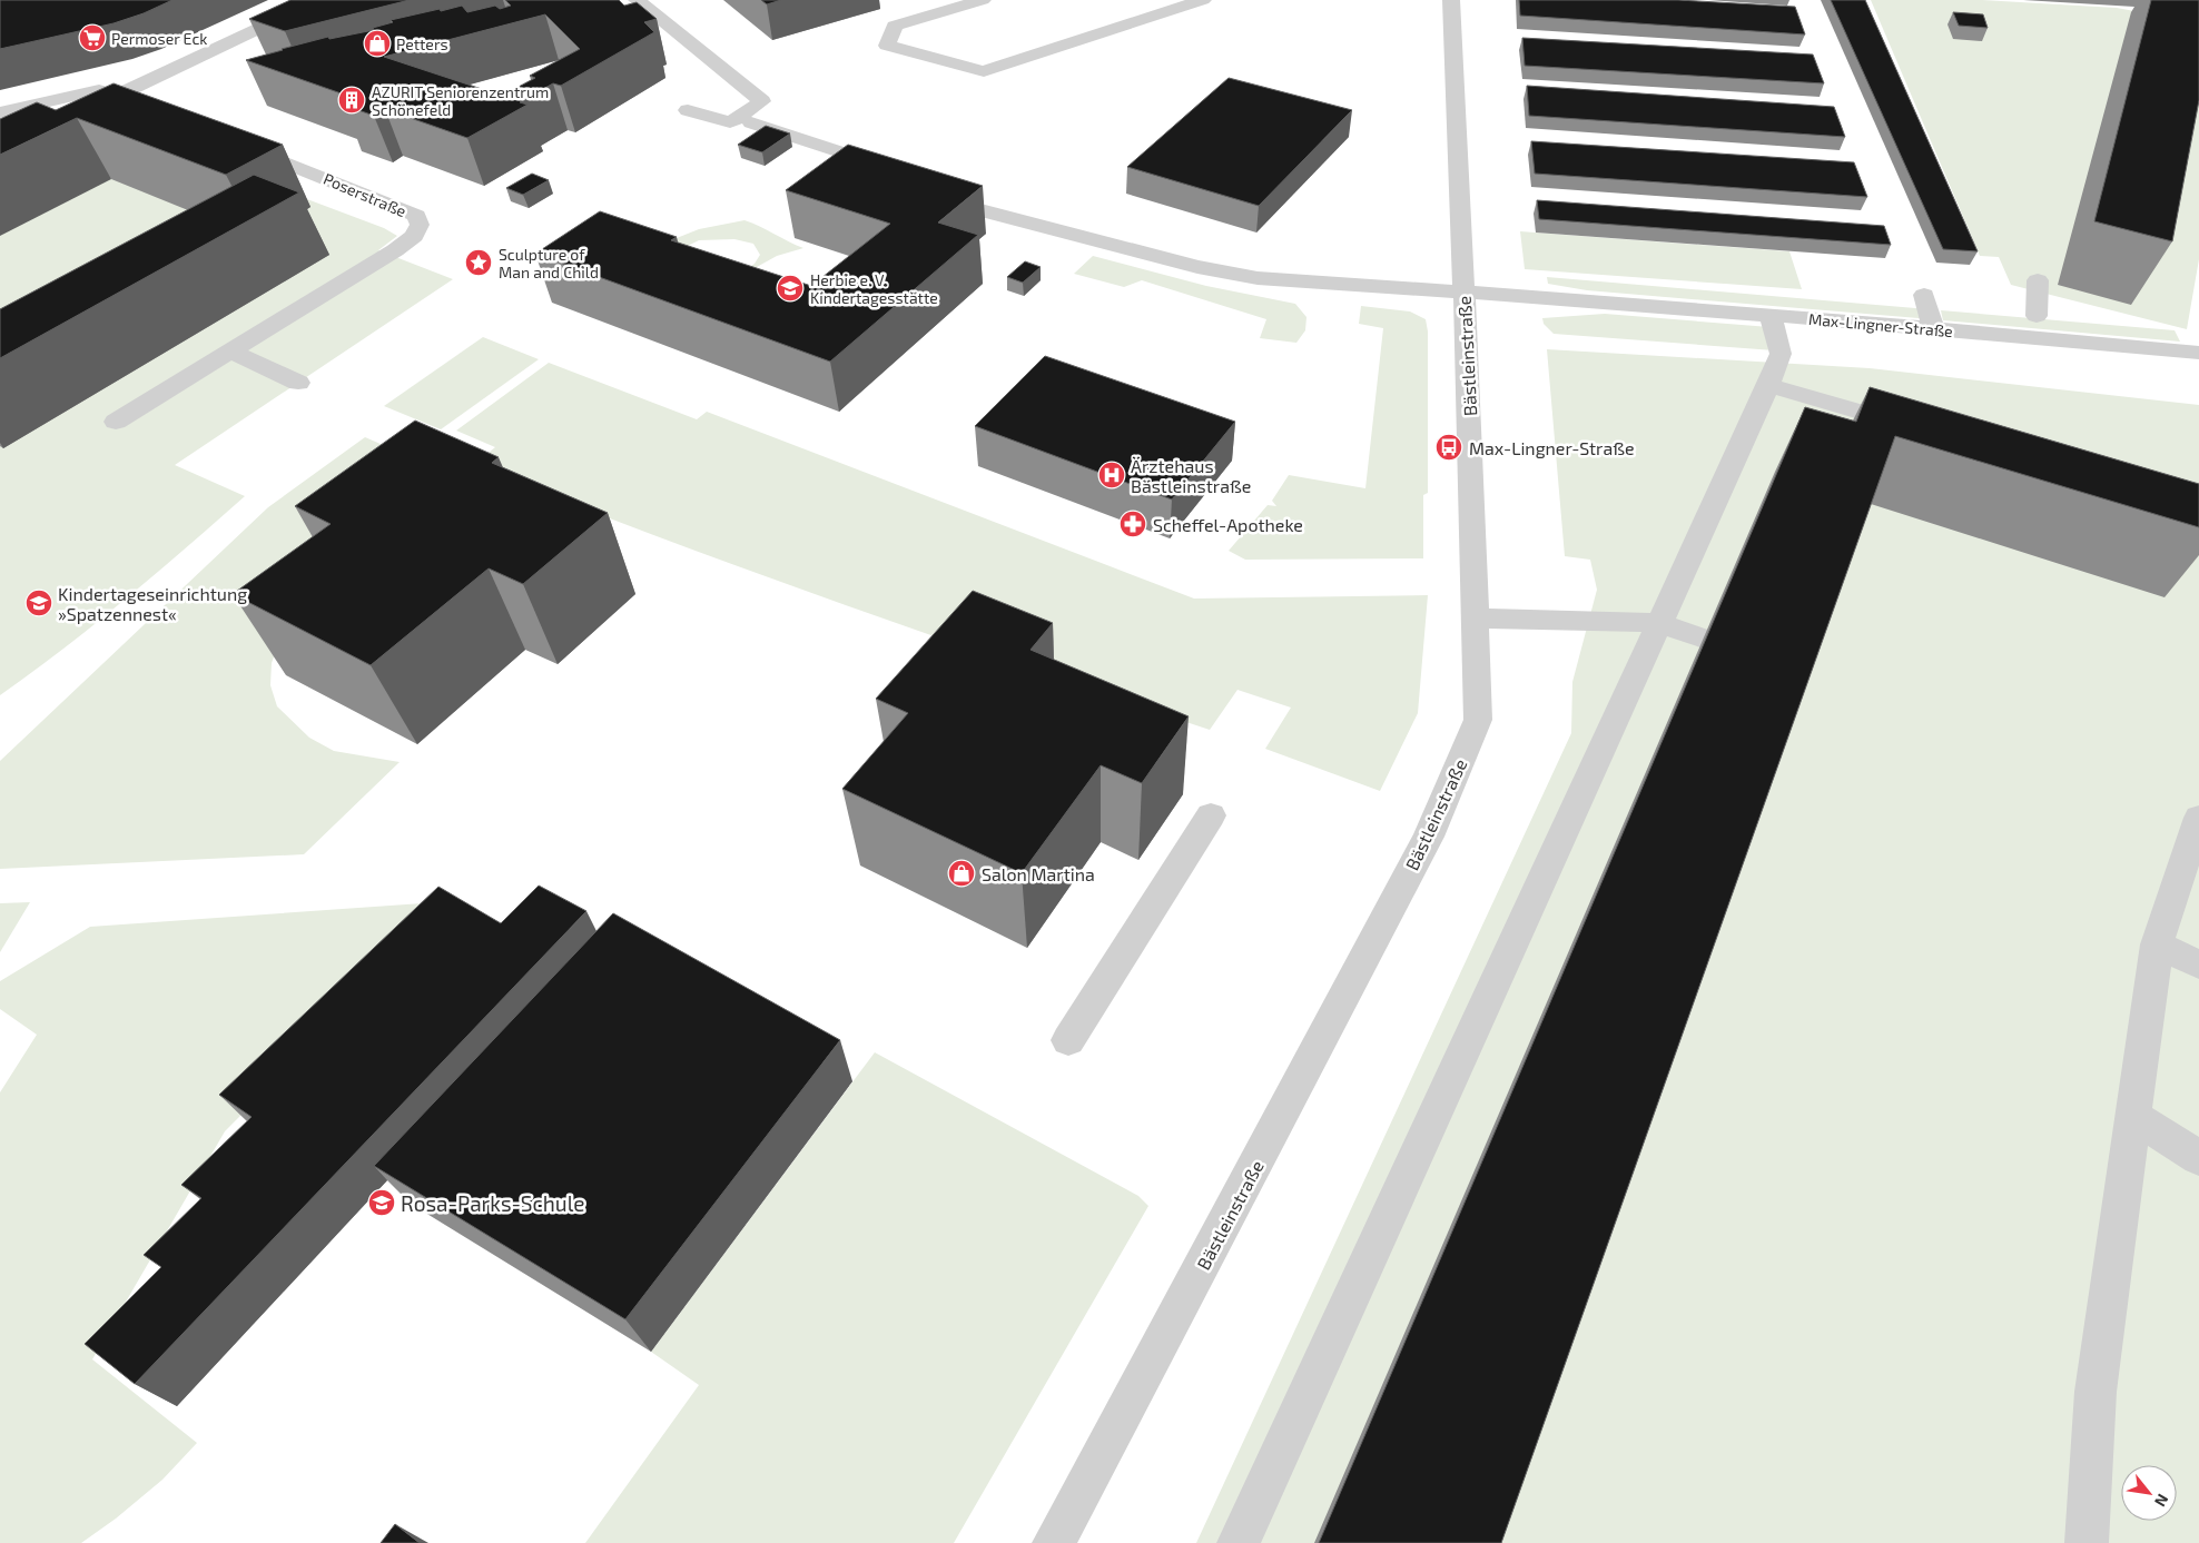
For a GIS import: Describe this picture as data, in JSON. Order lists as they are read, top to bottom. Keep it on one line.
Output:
{"streets":{"street":["Poserstraße","Max-Lingner-Straße","Bästleinstraße"]},"crossings":[["Max-Lingner-Straße","Bästleinstraße"]],"places":{"supermarket":["Permoser Eck"],"shop":["Petters","Salon Martina"],"building":["AZURIT Seniorenzentrum Schönefeld"],"place":["Sculpture of Man and Child"],"school or university":["Herbie e. V. Kindertagesstätte","Kindertageseinrichtung »Spatzennest«","Rosa-Parks-Schule"],"bus stop":["Max-Lingner-Straße"],"hospital":["Ärztehaus Bästleinstraße"],"pharmacy":["Scheffel-Apotheke"]},"north":"bottom right"}
